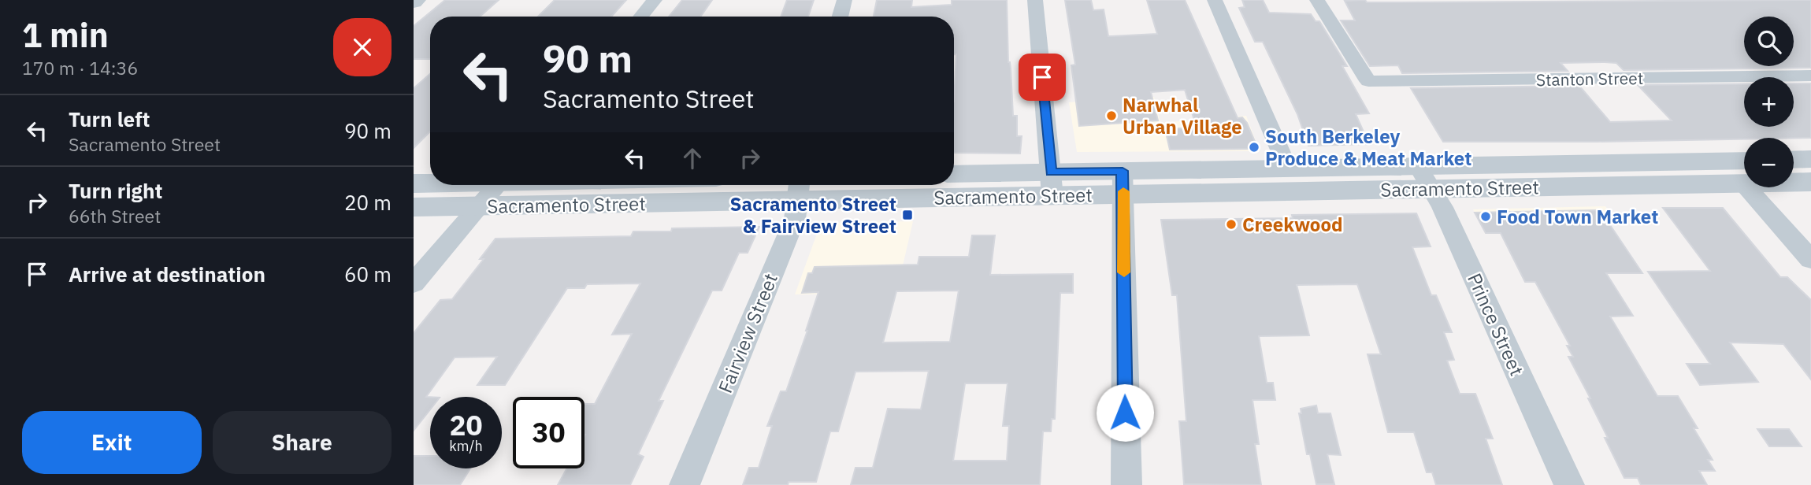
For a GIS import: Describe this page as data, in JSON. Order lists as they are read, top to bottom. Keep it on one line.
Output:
{"streets":{"street":["Stanton Street","Sacramento Street","Prince Street","Fairview Street"]},"crossings":[["Sacramento Street","Prince Street"],["Sacramento Street","Fairview Street"]],"places":{"other":["Narwhal Urban Village","South Berkeley Produce & Meat Market","Food Town Market","Creekwood"],"transit":["Sacramento Street & Fairview Street"]},"page":{"heading":["1 min","170 m · 14:36"],"map_buttons":["+","−"],"turn":["90 m","Sacramento Street"],"list":[{"name":"Turn left","note":"Sacramento Street","value":"90 m"},{"name":"Turn right","note":"66th Street","value":"20 m"},{"name":"Arrive at destination","value":"60 m"}],"speed":"20 km/h","limit":"30","buttons":["Exit","Share"]}}
